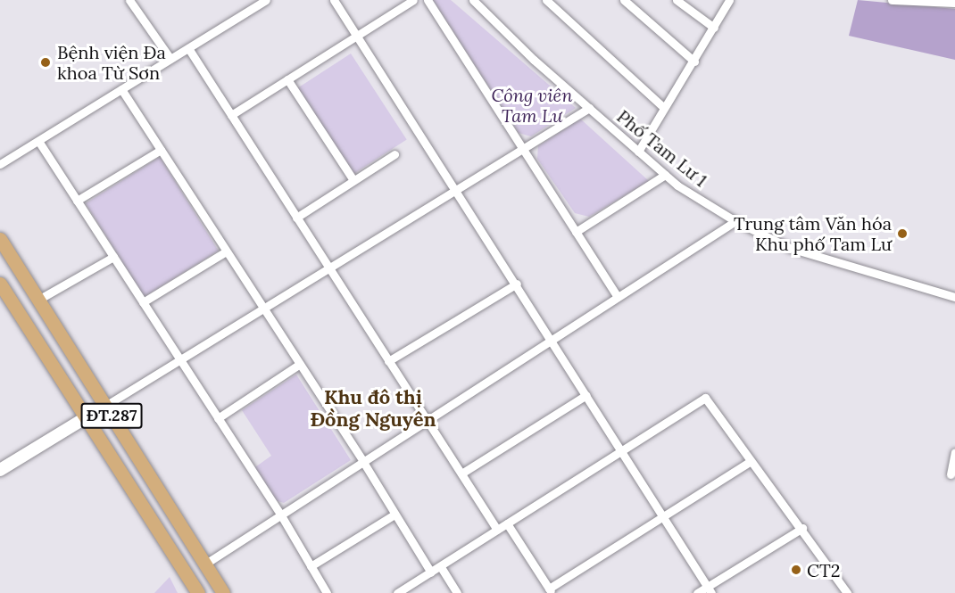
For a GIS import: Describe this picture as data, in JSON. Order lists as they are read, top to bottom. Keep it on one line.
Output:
{"streets":{"main road":["ĐT.287"],"street":["Phố Tam Lư 1"]},"districts":["Khu đô thị Đồng Nguyên"],"parks":["Công viên Tam Lư"],"places":["Bệnh viện Đa khoa Từ Sơn","Trung tâm Văn hóa Khu phố Tam Lư","CT2"]}
